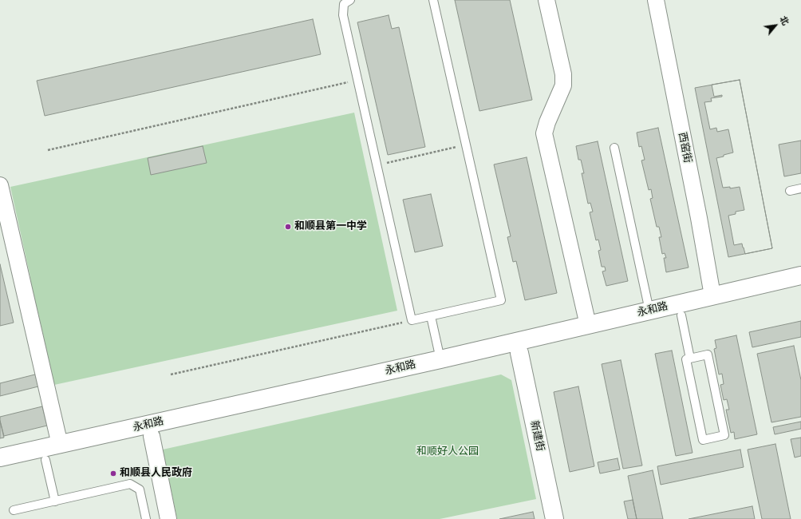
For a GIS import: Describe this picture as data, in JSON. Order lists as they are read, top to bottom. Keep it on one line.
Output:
{"streets":{"main road":["永和路","新建街"],"street":["西窑街"]},"crossings":[["西窑街","永和路"],["永和路","新建街"]],"parks":["和顺好人公园"],"places":["和顺县第一中学","和顺县人民政府"],"north":"top right"}
